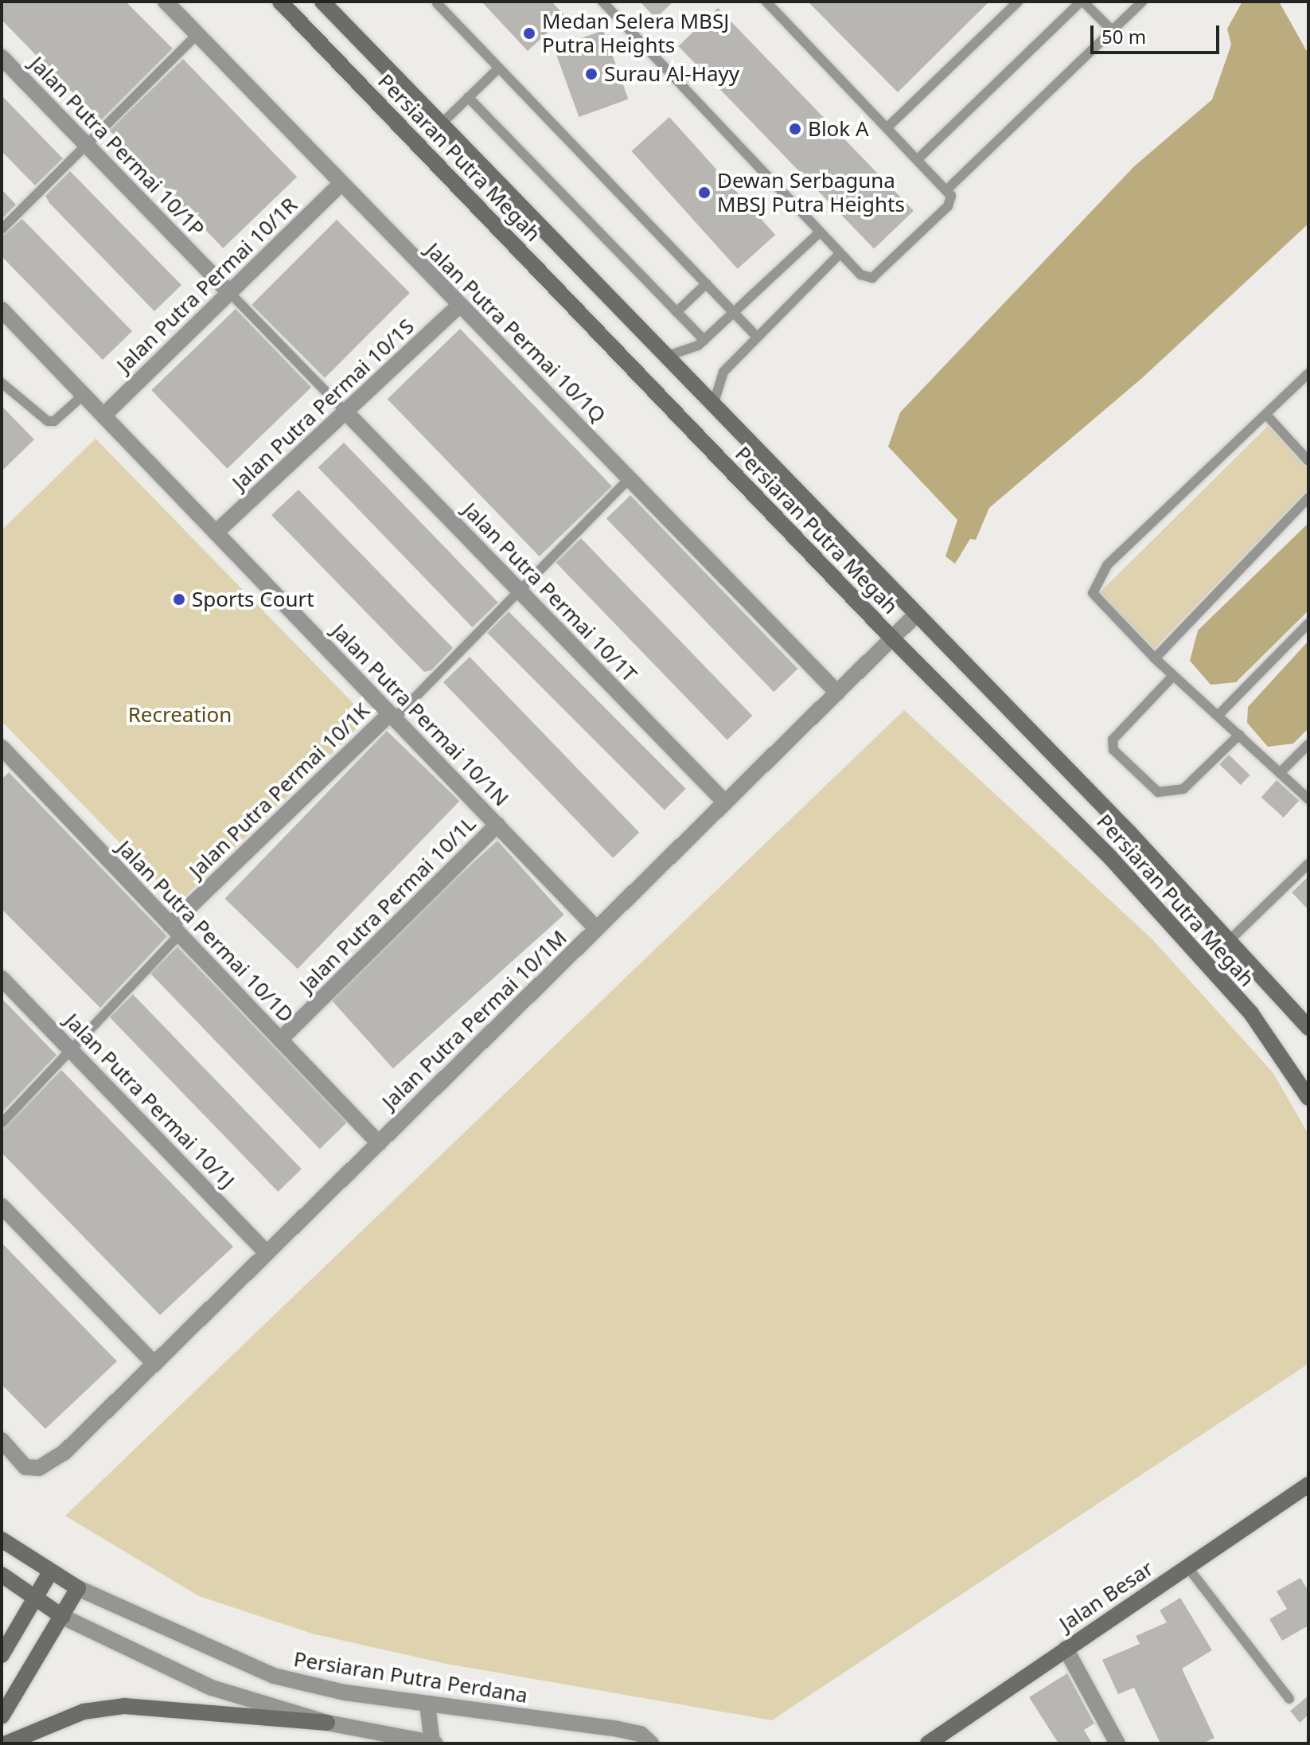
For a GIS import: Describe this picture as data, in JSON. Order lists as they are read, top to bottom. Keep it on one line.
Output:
{"streets":{"street":["Jalan Putra Permai 10/1P","Persiaran Putra Megah","Jalan Putra Permai 10/1R","Jalan Putra Permai 10/1Q","Jalan Putra Permai 10/1S","Jalan Putra Permai 10/1T","Jalan Putra Permai 10/1N","Jalan Putra Permai 10/1K","Jalan Putra Permai 10/1L","Jalan Putra Permai 10/1D","Jalan Putra Permai 10/1M","Jalan Putra Permai 10/1J","Jalan Besar","Persiaran Putra Perdana"]},"crossings":[["Jalan Putra Permai 10/1P","Jalan Putra Permai 10/1R"],["Persiaran Putra Megah","Jalan Putra Permai 10/1M"],["Jalan Putra Permai 10/1R","Jalan Putra Permai 10/1Q"],["Jalan Putra Permai 10/1R","Jalan Putra Permai 10/1N"],["Jalan Putra Permai 10/1Q","Jalan Putra Permai 10/1S"],["Jalan Putra Permai 10/1Q","Jalan Putra Permai 10/1M"],["Jalan Putra Permai 10/1S","Jalan Putra Permai 10/1T"],["Jalan Putra Permai 10/1S","Jalan Putra Permai 10/1N"],["Jalan Putra Permai 10/1T","Jalan Putra Permai 10/1M"],["Jalan Putra Permai 10/1N","Jalan Putra Permai 10/1K"],["Jalan Putra Permai 10/1N","Jalan Putra Permai 10/1L"],["Jalan Putra Permai 10/1N","Jalan Putra Permai 10/1M"],["Jalan Putra Permai 10/1K","Jalan Putra Permai 10/1D"],["Jalan Putra Permai 10/1L","Jalan Putra Permai 10/1D"],["Jalan Putra Permai 10/1D","Jalan Putra Permai 10/1M"],["Jalan Putra Permai 10/1M","Jalan Putra Permai 10/1J"]],"parks":["Recreation"],"places":["Medan Selera MBSJ Putra Heights","Surau Al-Hayy","Blok A","Dewan Serbaguna MBSJ Putra Heights","Sports Court"],"scale_bar":"50 m"}
